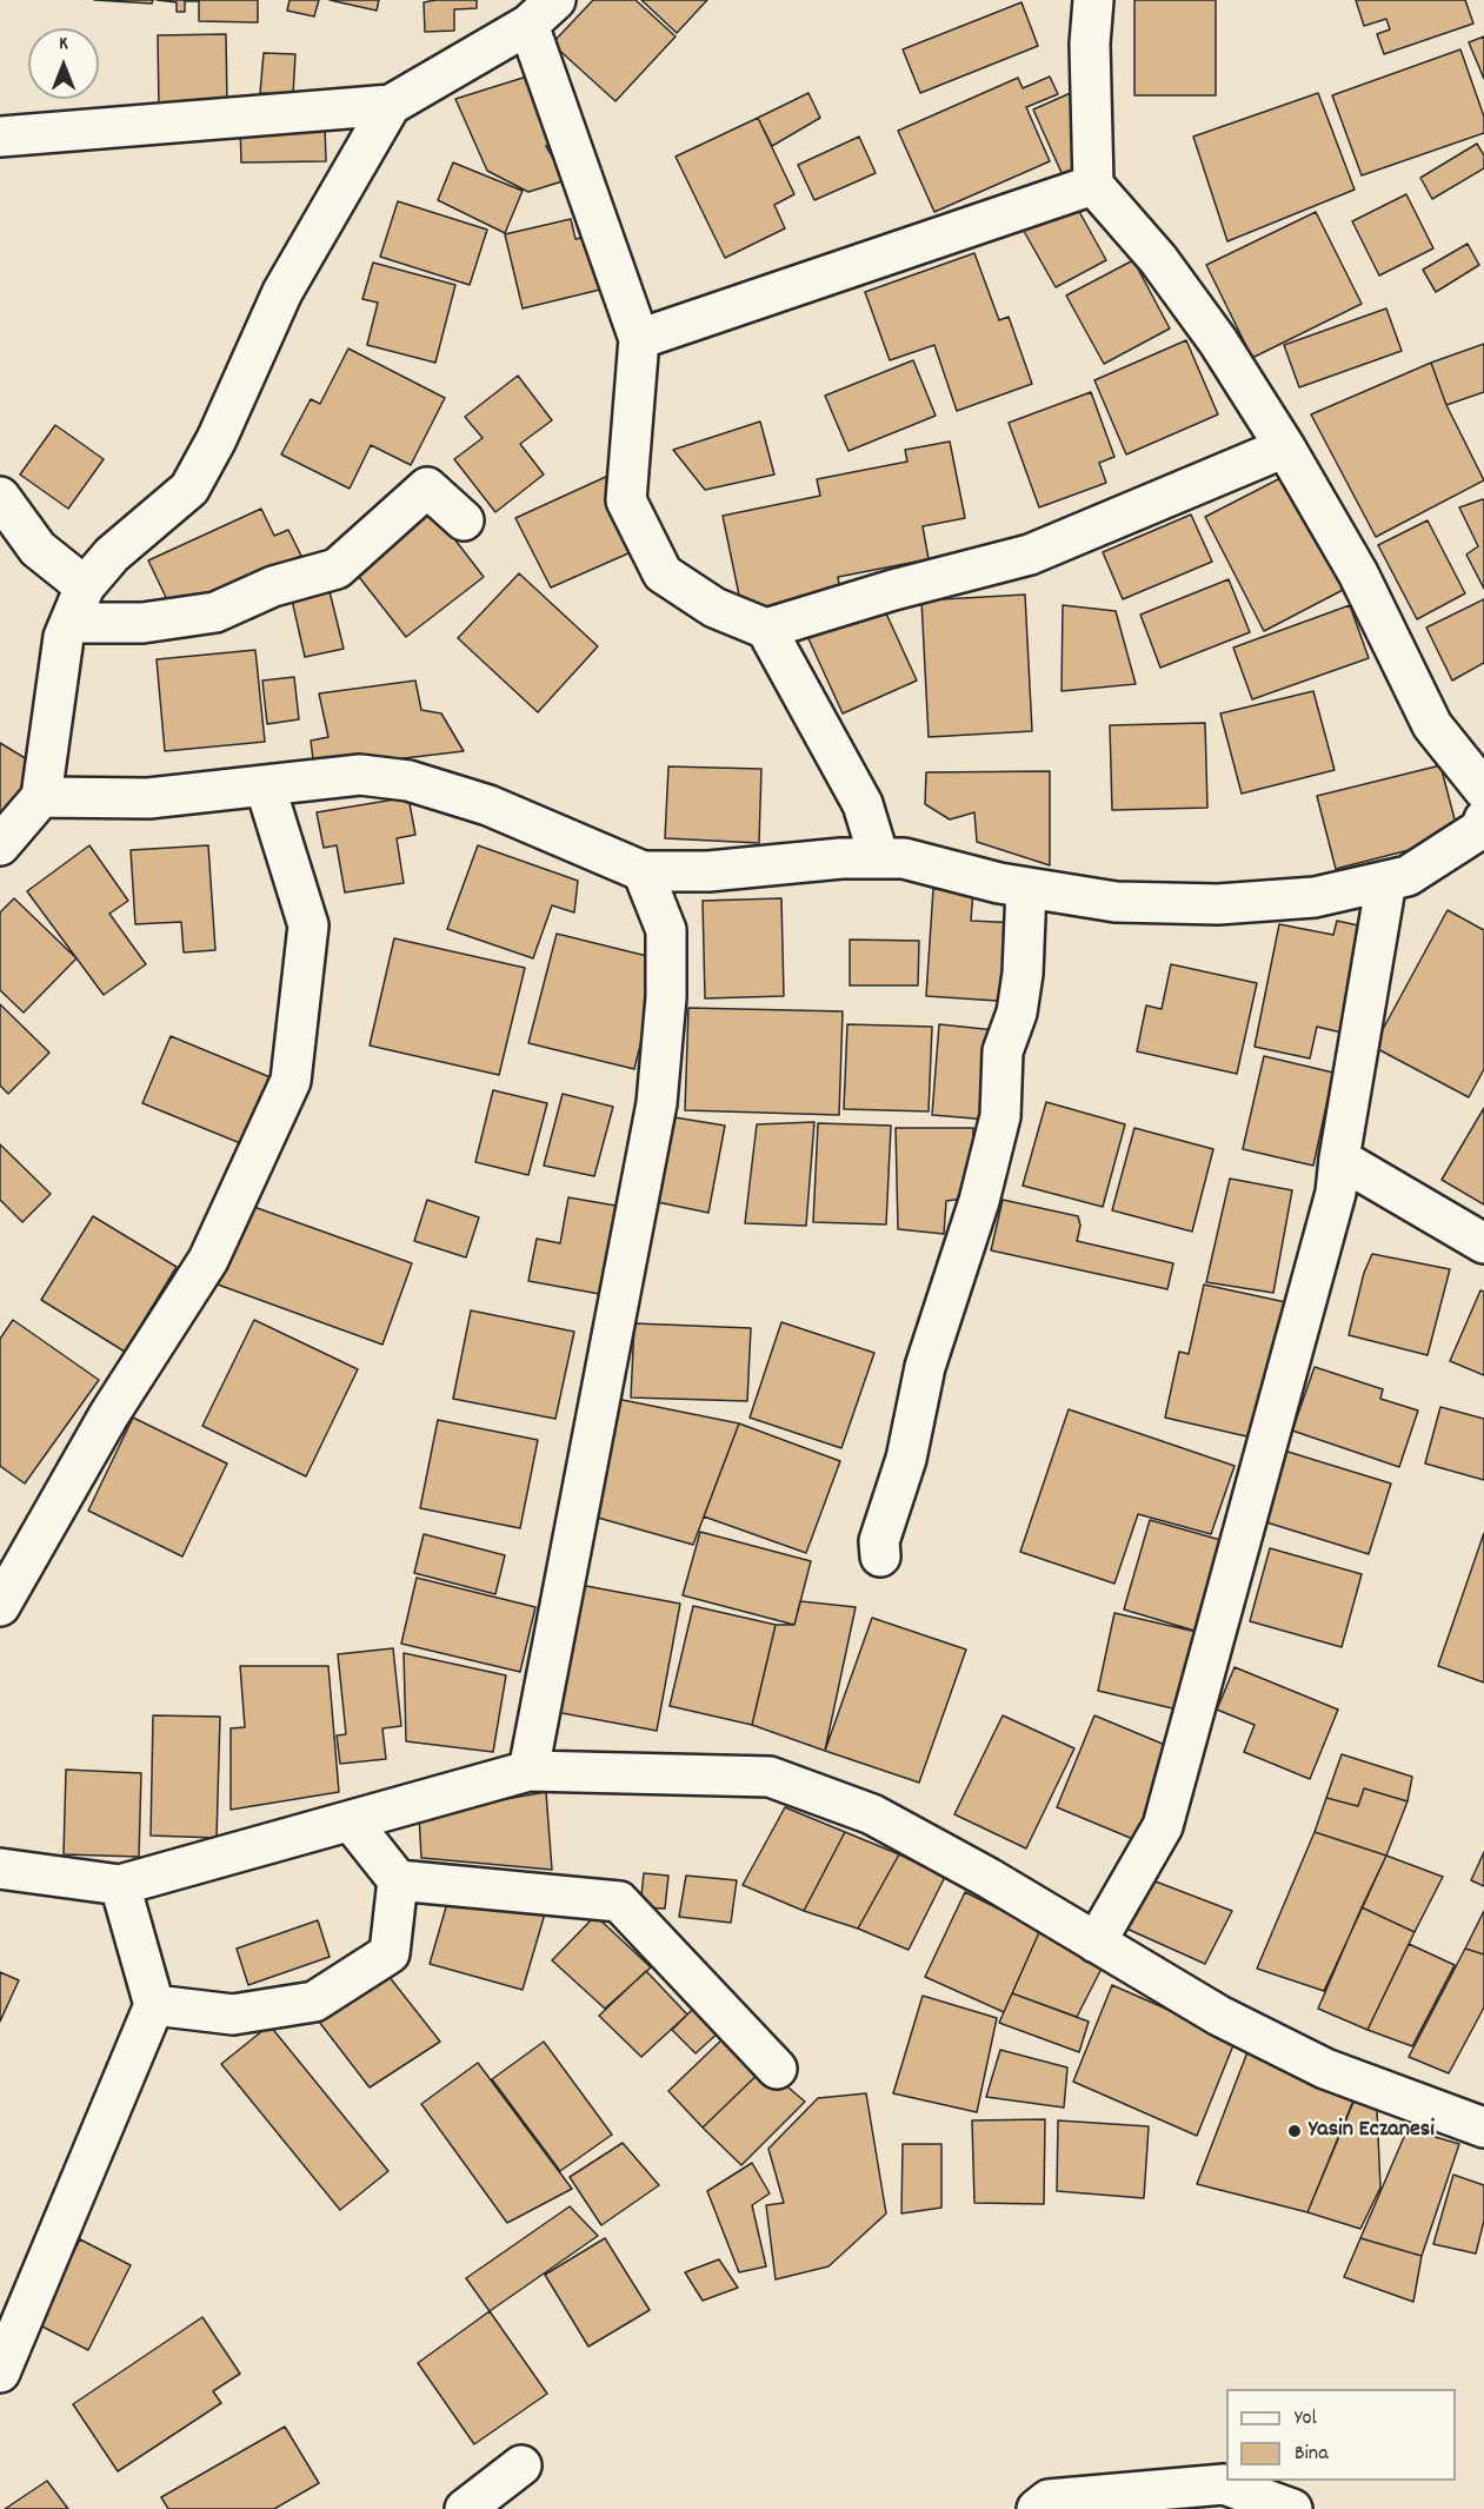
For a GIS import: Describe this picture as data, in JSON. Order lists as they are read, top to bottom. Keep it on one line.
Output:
{"places":["Yasin Eczanesi"],"legend":["Yol","Bina"],"north":"top"}
